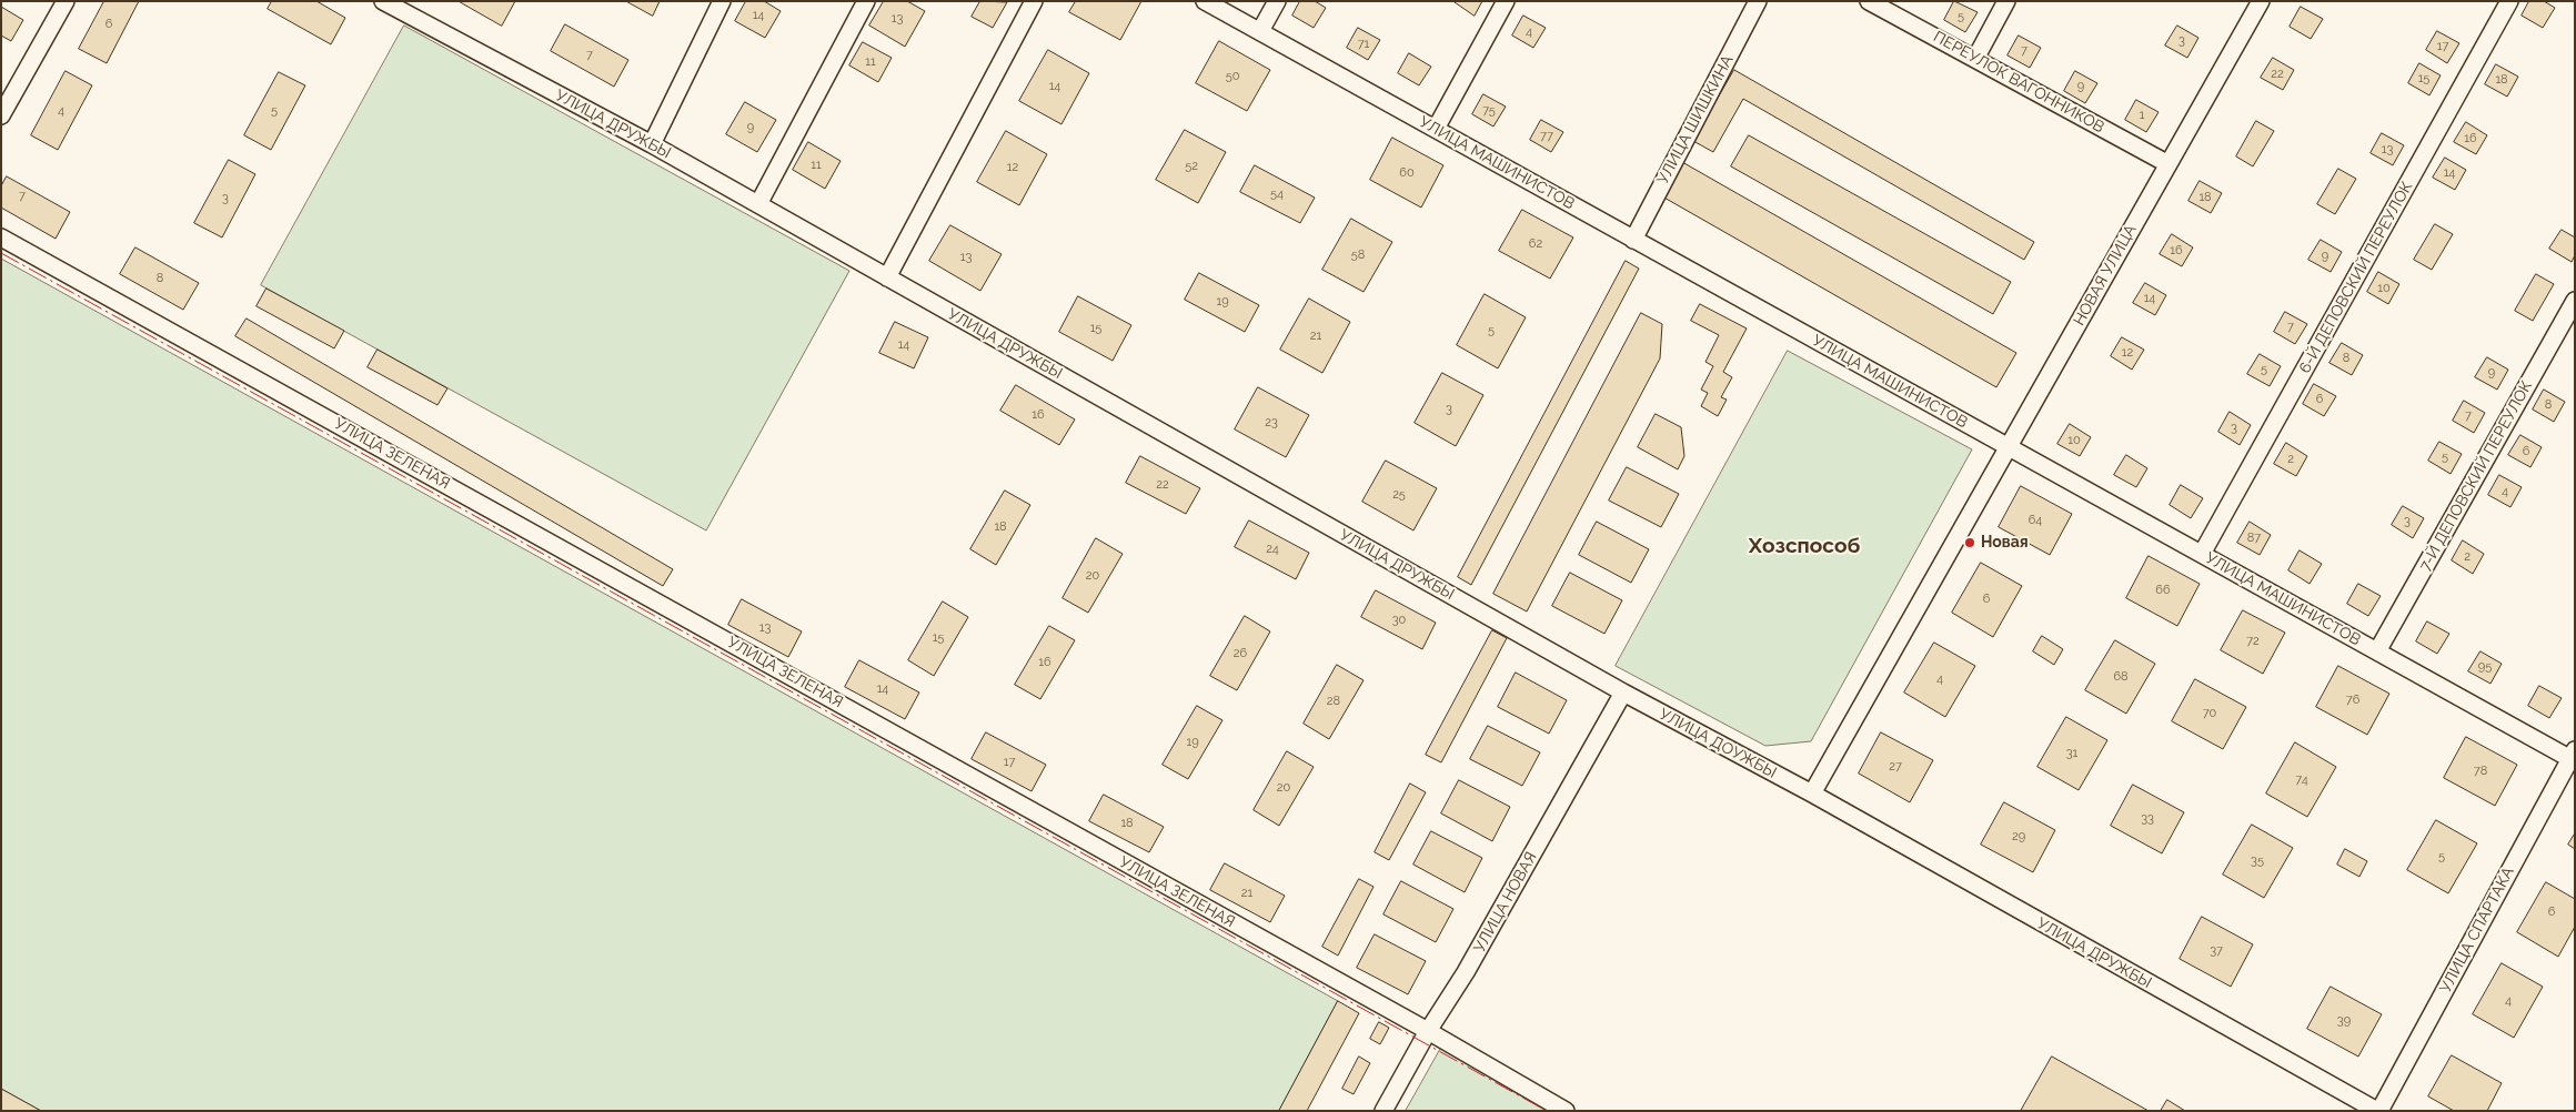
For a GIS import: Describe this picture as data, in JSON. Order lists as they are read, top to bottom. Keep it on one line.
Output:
{"streets":{"street":["ПЕРЕУЛОК ВАГОННИКОВ","УЛИЦА ШИШКИНА","УЛИЦА ДРУЖБЫ","УЛИЦА МАШИНИСТОВ","НОВАЯ УЛИЦА","6-Й ДЕПОВСКИЙ ПЕРЕУЛОК","УЛИЦА ЗЕЛЕНАЯ","7-Й ДЕПОВСКИЙ ПЕРЕУЛОК","УЛИЦА ДОУЖБЫ","УЛИЦА НОВАЯ","УЛИЦА СПАРТАКА"]},"crossings":[["ПЕРЕУЛОК ВАГОННИКОВ","НОВАЯ УЛИЦА"],["УЛИЦА ШИШКИНА","УЛИЦА МАШИНИСТОВ"],["УЛИЦА ДРУЖБЫ","НОВАЯ УЛИЦА"],["УЛИЦА ДРУЖБЫ","УЛИЦА ДОУЖБЫ"],["УЛИЦА ДРУЖБЫ","УЛИЦА НОВАЯ"],["УЛИЦА ДРУЖБЫ","УЛИЦА СПАРТАКА"],["УЛИЦА МАШИНИСТОВ","НОВАЯ УЛИЦА"],["УЛИЦА МАШИНИСТОВ","6-Й ДЕПОВСКИЙ ПЕРЕУЛОК"],["УЛИЦА МАШИНИСТОВ","7-Й ДЕПОВСКИЙ ПЕРЕУЛОК"],["УЛИЦА МАШИНИСТОВ","УЛИЦА СПАРТАКА"],["НОВАЯ УЛИЦА","УЛИЦА ДОУЖБЫ"],["УЛИЦА ЗЕЛЕНАЯ","УЛИЦА НОВАЯ"],["УЛИЦА ДОУЖБЫ","УЛИЦА НОВАЯ"]],"districts":["Хозспособ"],"places":["Новая"],"house_numbers":["14","5","13","6","4","3","71","17","7","7","11","22","50","15","18","14","9","4","5","75","1","9","77","16","13","11","52","12","60","14","54","7","18","3","62","16","58","9","13","8","10","14","19","7","15","5","21","14","12","8","5","9","6","8","3","16","7","23","3","10","6","5","2","22","4","25","64","3","18","87","24","2","20","66","6","30","13","15","72","26","16","95","68","4","14","76","28","70","19","31","17","27","78","74","20","33","18","29","5","35","21","6","37","4","39"]}
